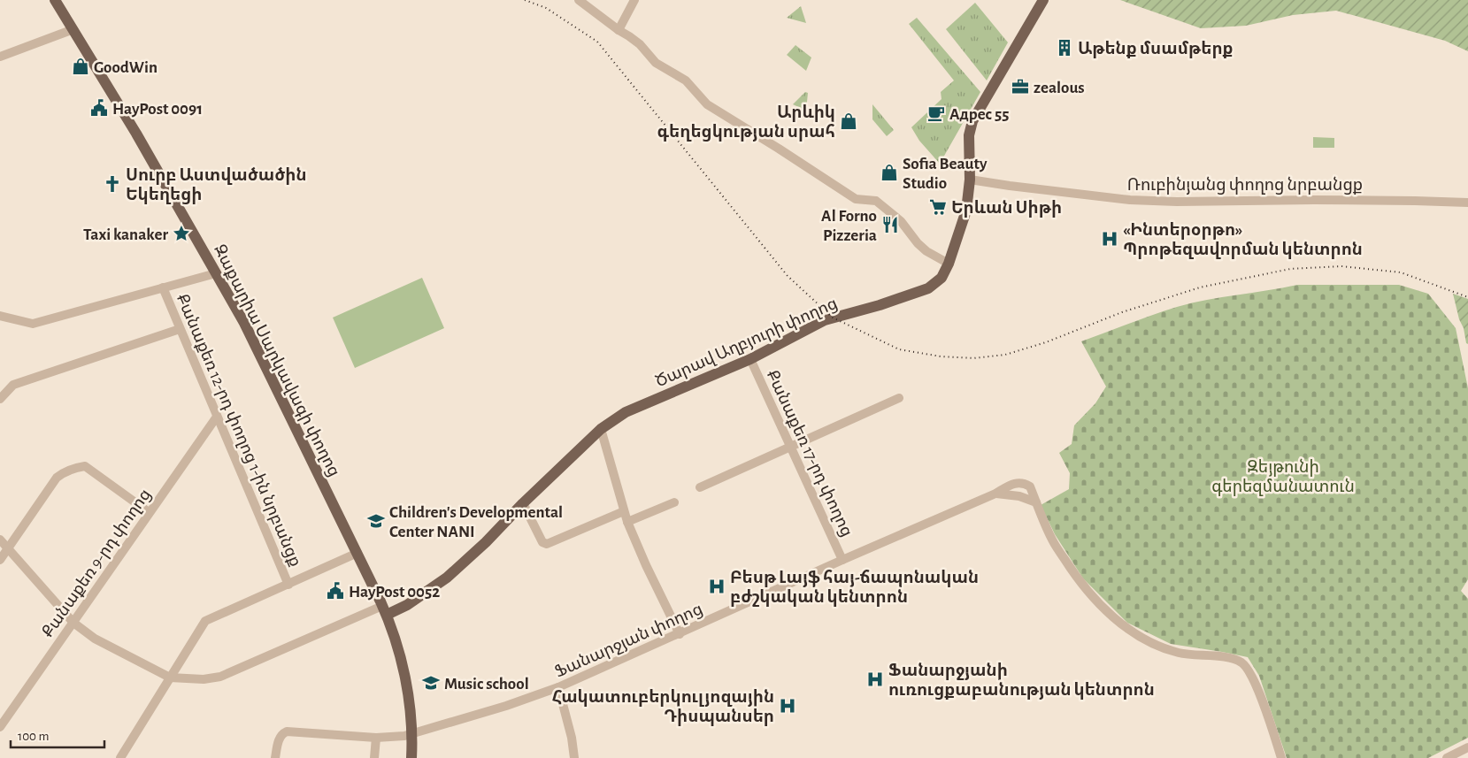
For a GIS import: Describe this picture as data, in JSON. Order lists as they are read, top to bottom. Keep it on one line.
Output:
{"streets":{"main road":["Ծարավ Աղբյուրի փողոց","Զաքարիա Սարկավագի փողոց"],"street":["Ռուբինյանց փողոց նրբանցք","Քանաքեռ 12-րդ փողոց 1-ին նրբանցք","Քանաքեռ 17-րդ փողոց","Քանաքեռ 9-րդ փողոց","Ֆանարջյան փողոց"]},"crossings":[["Ռուբինյանց փողոց նրբանցք","Ծարավ Աղբյուրի փողոց"],["Ծարավ Աղբյուրի փողոց","Զաքարիա Սարկավագի փողոց"],["Ծարավ Աղբյուրի փողոց","Քանաքեռ 17-րդ փողոց"],["Զաքարիա Սարկավագի փողոց","Ֆանարջյան փողոց"],["Քանաքեռ 12-րդ փողոց 1-ին նրբանցք","Քանաքեռ 9-րդ փողոց"],["Քանաքեռ 17-րդ փողոց","Ֆանարջյան փողոց"]],"parks":["Զեյթունի գերեզմանատուն"],"places":{"building":["Աթենք մսամթերք"],"shop":["GoodWin","Արևիկ գեղեցկության սրահ","Sofia Beauty Studio"],"office":["zealous"],"public building":["HayPost 0091","HayPost 0052"],"cafe":["Адрес 55"],"church":["Սուրբ Աստվածածին Եկեղեցի"],"supermarket":["Երևան Սիթի"],"restaurant":["Al Forno Pizzeria"],"place":["Taxi kanaker"],"hospital":["«Ինտերօրթո» Պրոթեզավորման կենտրոն","Բեսթ Լայֆ հայ-ճապոնական բժշկական կենտրոն","Ֆանարջյանի ուռուցքաբանության կենտրոն","Հակատուբերկուլյոզային Դիսպանսեր"],"school or university":["Children's Developmental Center NANI","Music school"]},"scale_bar":"100 m"}
